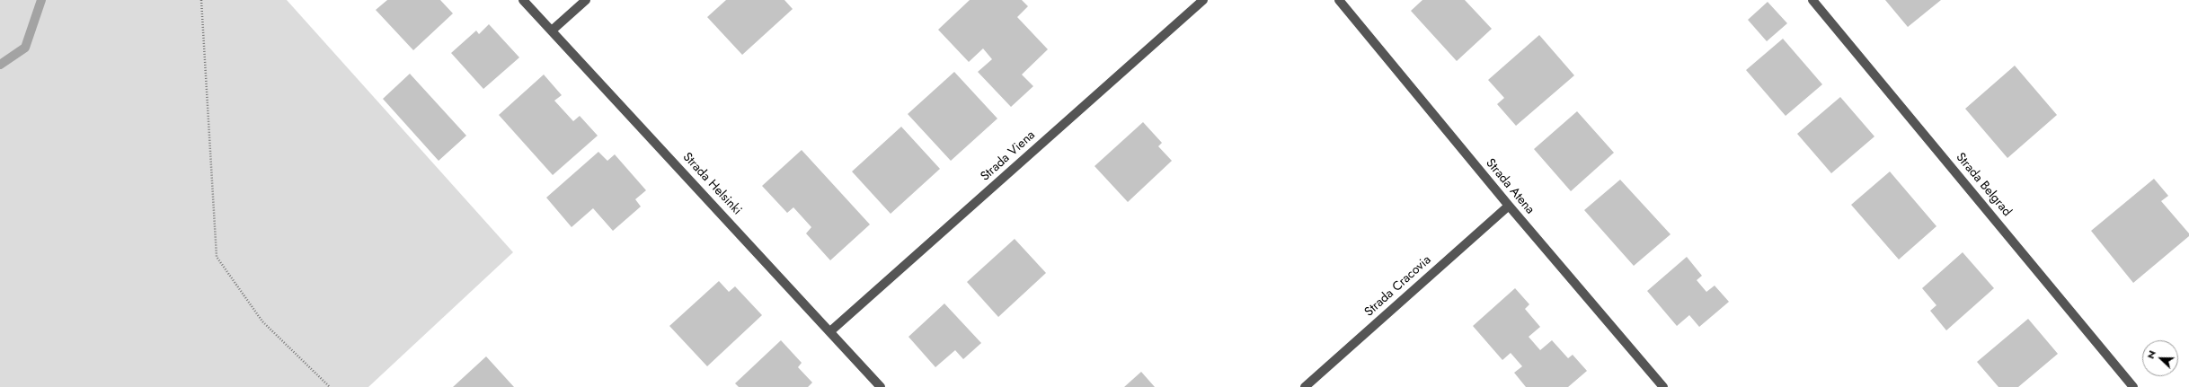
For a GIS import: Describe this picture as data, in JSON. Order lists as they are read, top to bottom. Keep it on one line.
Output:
{"streets":{"street":["Strada Viena","Strada Helsinki","Strada Belgrad","Strada Atena","Strada Cracovia"]},"crossings":[["Strada Viena","Strada Helsinki"],["Strada Atena","Strada Cracovia"]],"north":"left"}
